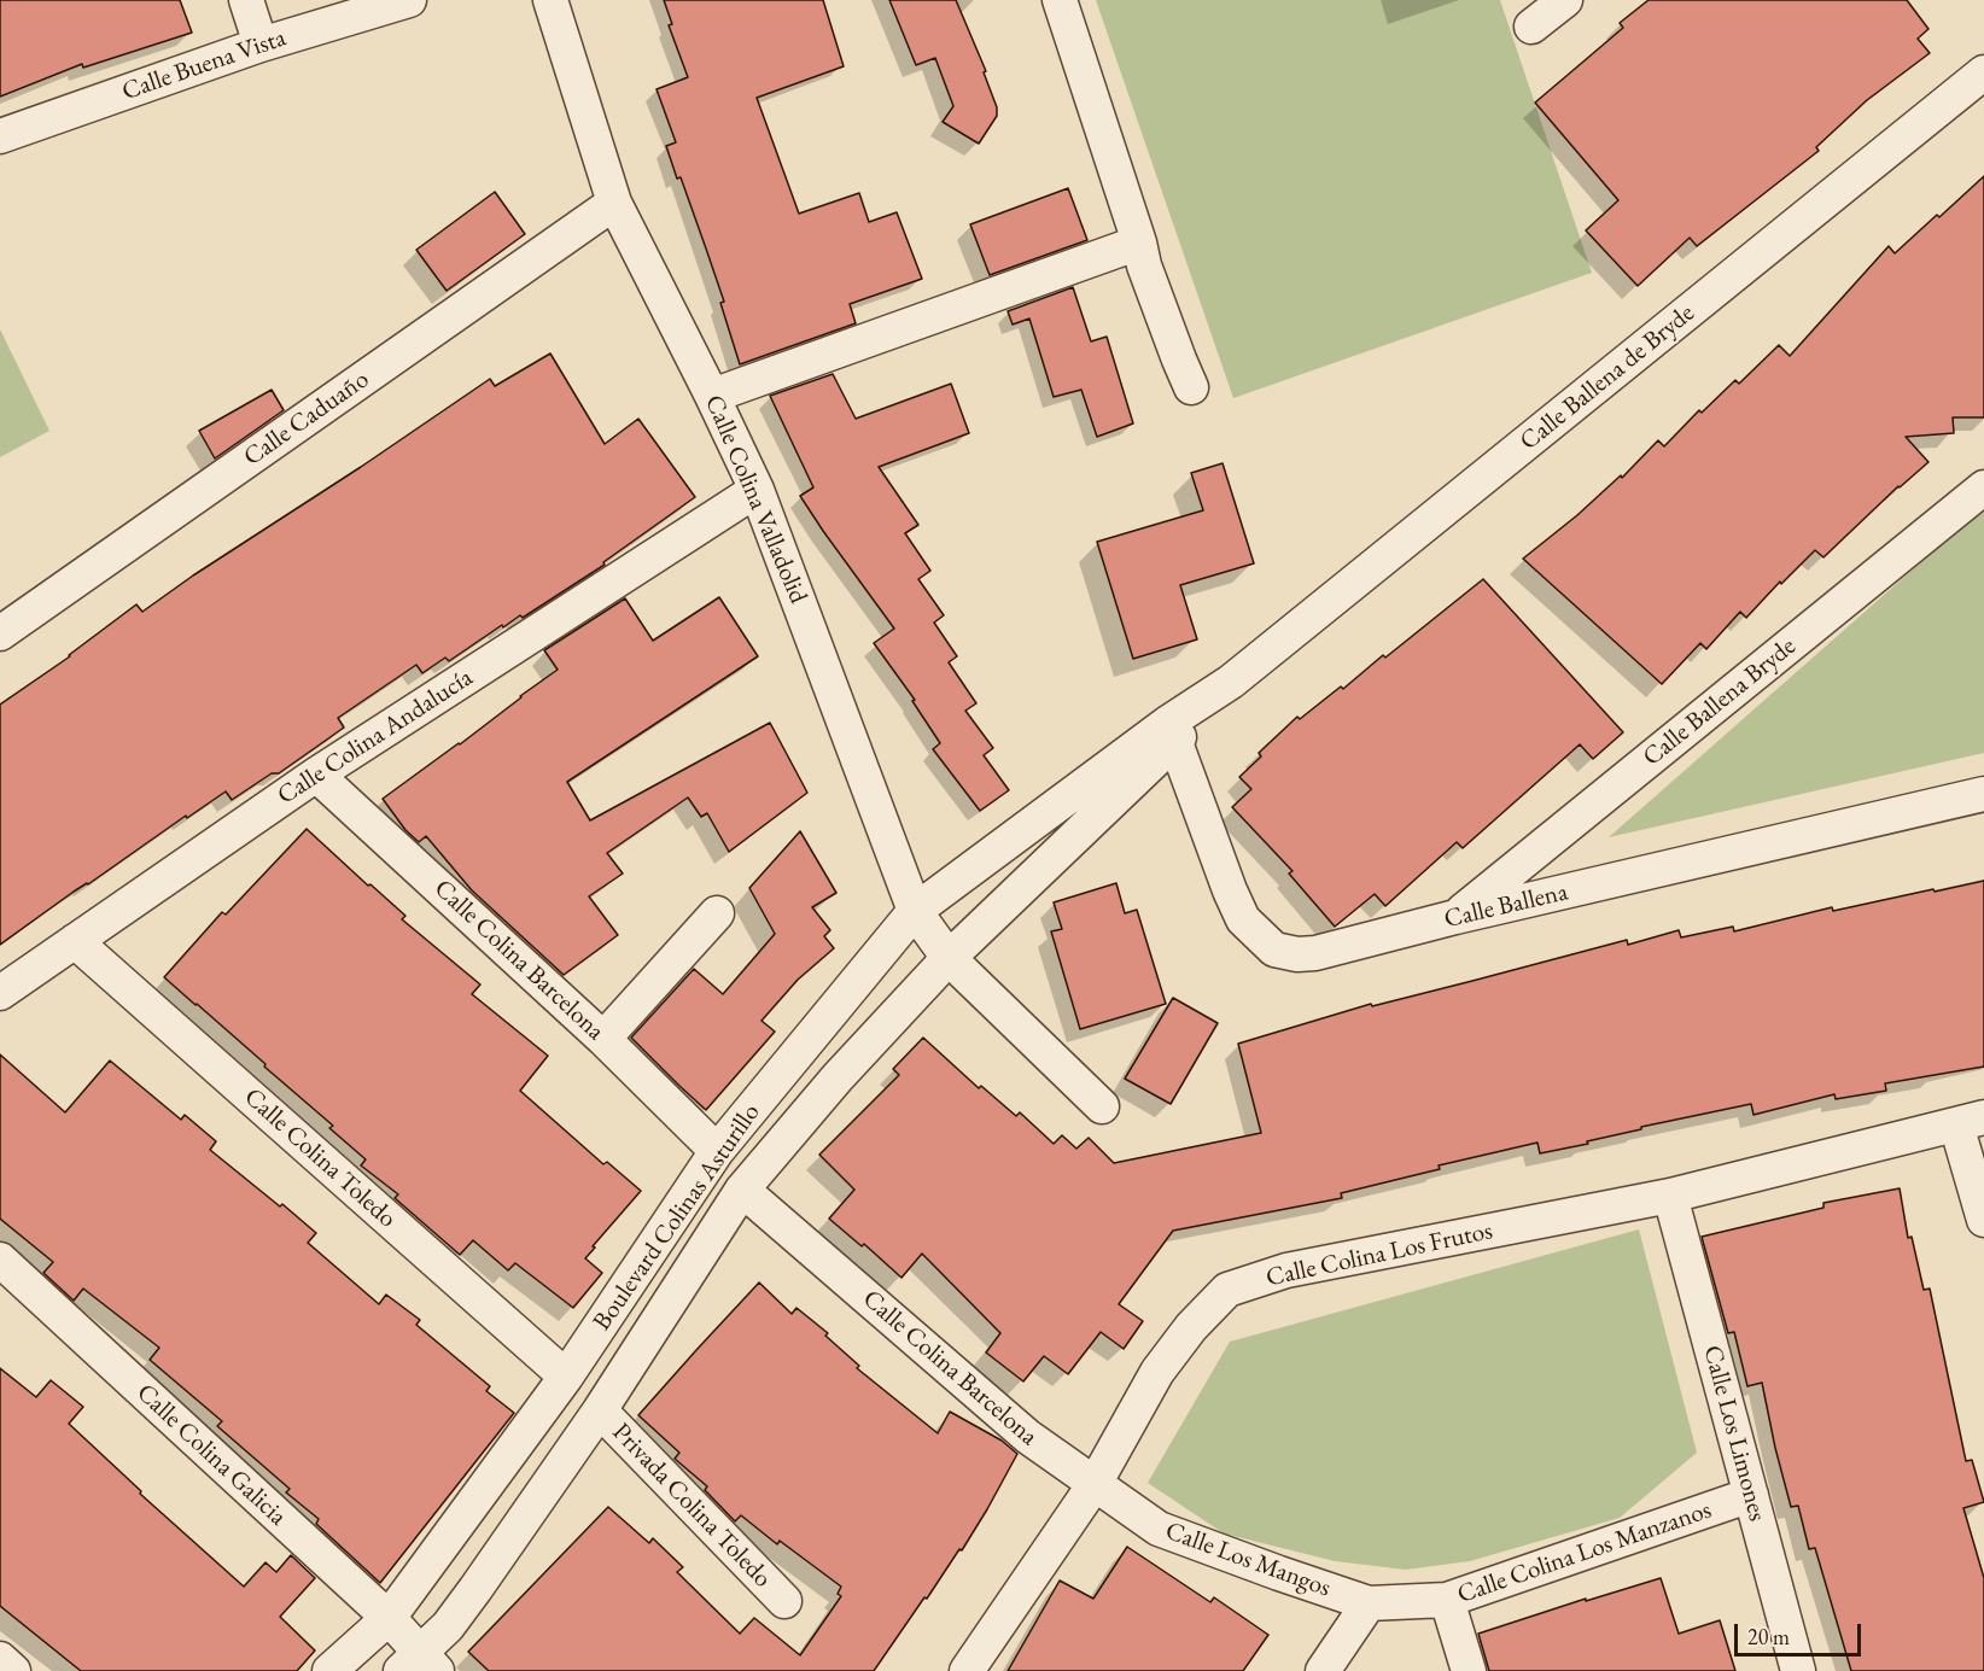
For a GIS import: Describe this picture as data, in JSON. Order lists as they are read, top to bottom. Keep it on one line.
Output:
{"streets":{"street":["Calle Buena Vista","Calle Ballena de Bryde","Calle Caduaño","Calle Colina Valladolid","Calle Ballena Bryde","Calle Colina Andalucía","Calle Ballena","Calle Colina Barcelona","Calle Colina Toledo","Boulevard Colinas Asturillo","Calle Colina Los Frutos","Calle Los Limones","Calle Colina Galicia","Privada Colina Toledo","Calle Colina Los Manzanos","Calle Los Mangos"]},"crossings":[["Calle Ballena de Bryde","Calle Ballena"],["Calle Ballena de Bryde","Boulevard Colinas Asturillo"],["Calle Caduaño","Calle Colina Valladolid"],["Calle Colina Valladolid","Calle Colina Andalucía"],["Calle Colina Valladolid","Boulevard Colinas Asturillo"],["Calle Ballena Bryde","Calle Ballena"],["Calle Colina Andalucía","Calle Colina Barcelona"],["Calle Colina Andalucía","Calle Colina Toledo"],["Calle Ballena","Boulevard Colinas Asturillo"],["Calle Colina Barcelona","Boulevard Colinas Asturillo"],["Calle Colina Barcelona","Calle Colina Los Frutos"],["Calle Colina Barcelona","Calle Los Mangos"],["Calle Colina Toledo","Boulevard Colinas Asturillo"],["Boulevard Colinas Asturillo","Calle Colina Galicia"],["Boulevard Colinas Asturillo","Privada Colina Toledo"],["Calle Colina Los Frutos","Calle Los Limones"],["Calle Colina Los Frutos","Calle Los Mangos"],["Calle Los Limones","Calle Colina Los Manzanos"],["Calle Colina Los Manzanos","Calle Los Mangos"]],"scale_bar":"20 m"}
